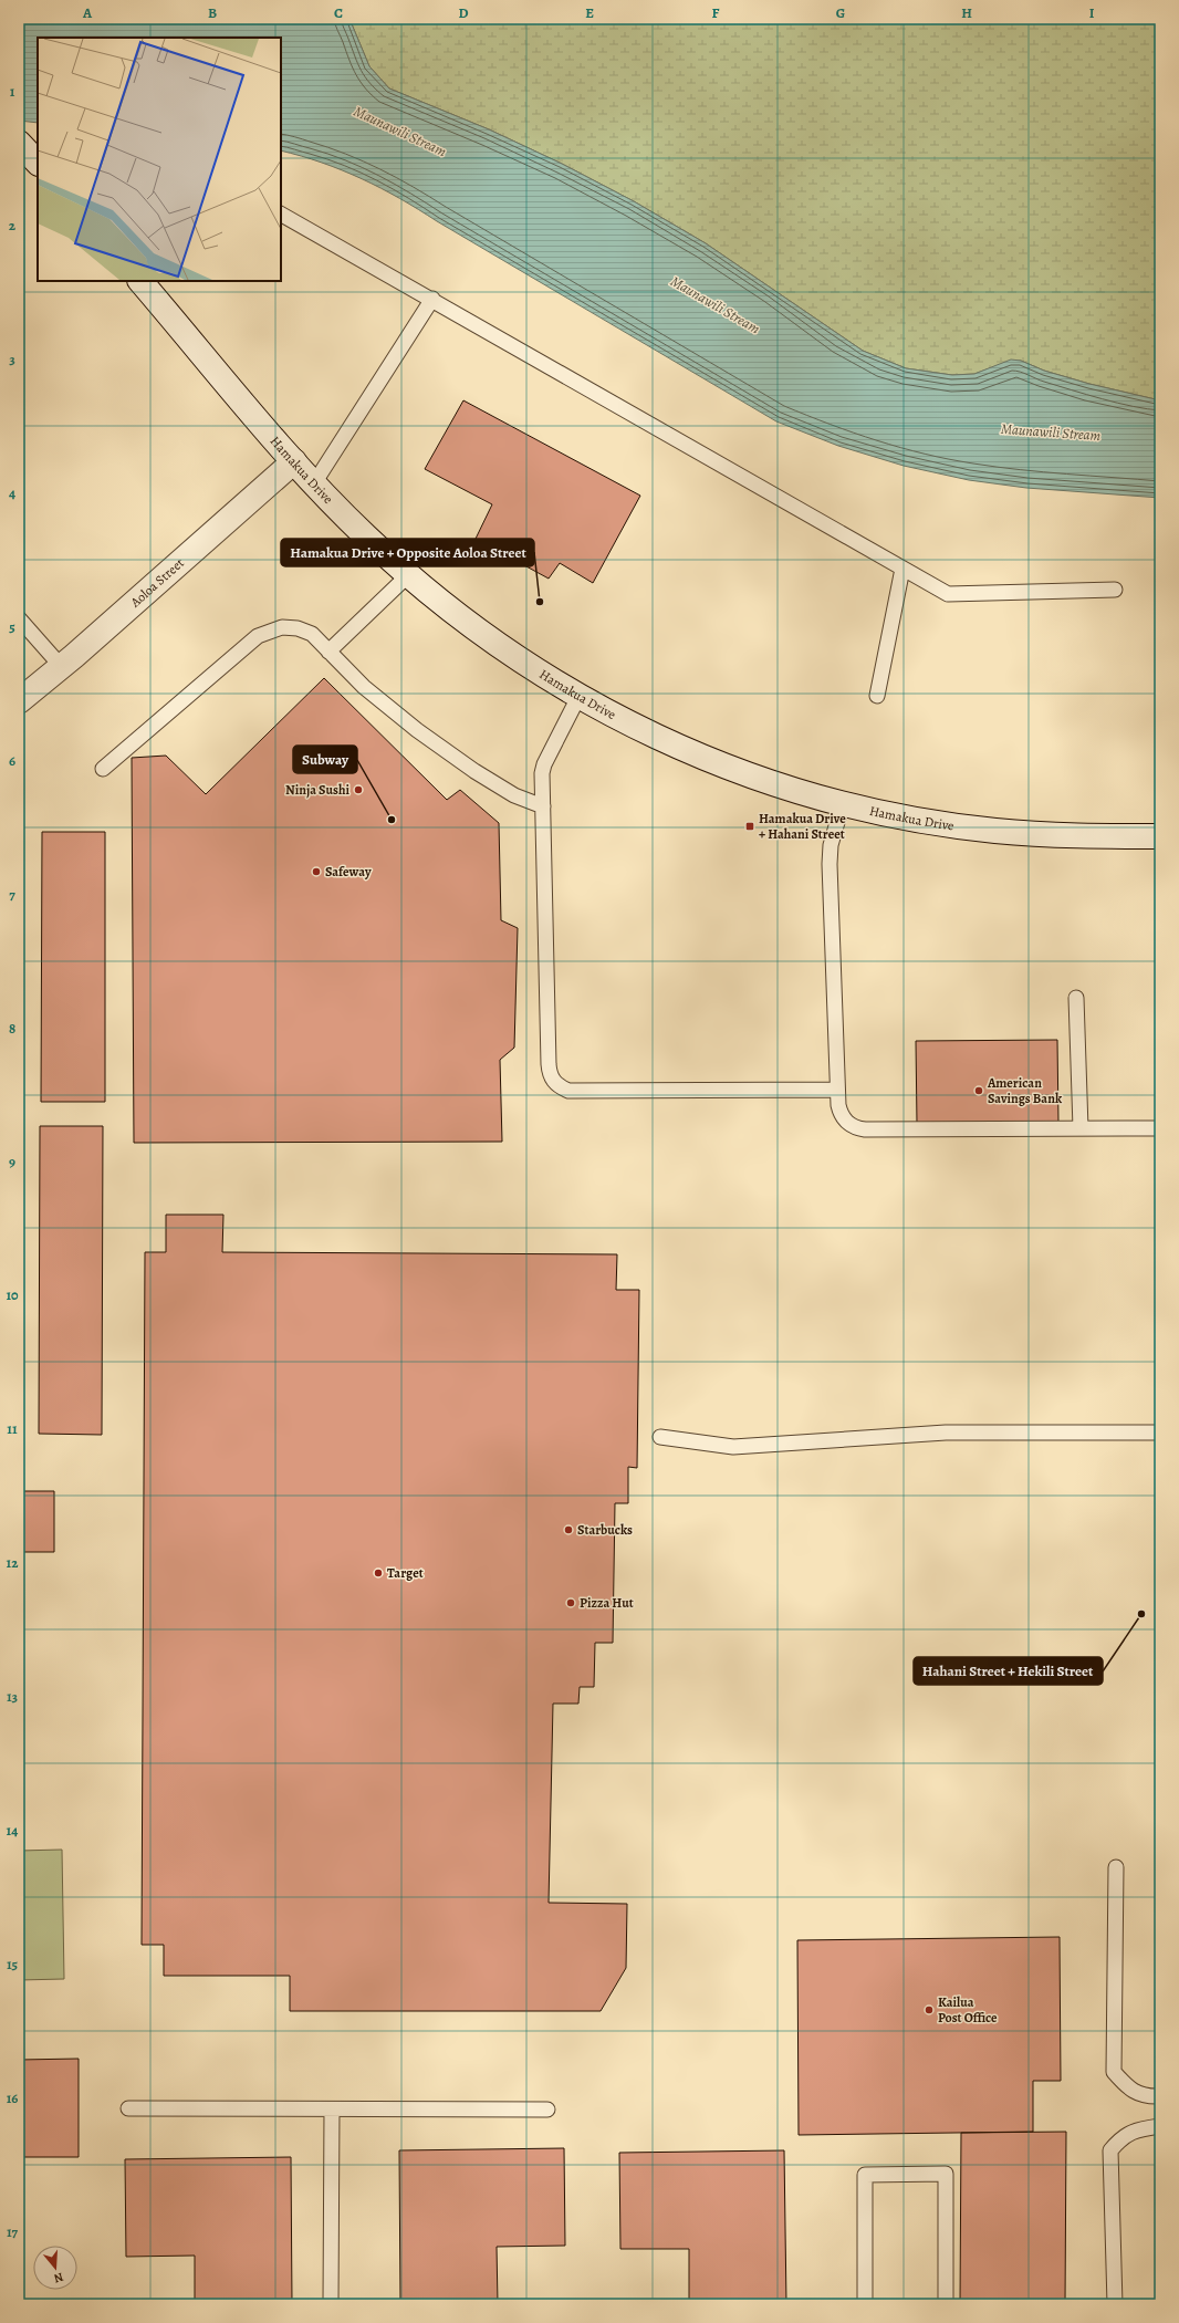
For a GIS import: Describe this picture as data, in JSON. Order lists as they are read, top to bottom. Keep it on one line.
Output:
{"streets":{"main road":["Hamakua Drive","Aoloa Street"]},"crossings":[["Hamakua Drive","Aoloa Street"]],"water":["Maunawili Stream"],"places":{"other":["Hamakua Drive + Opposite Aoloa Street","Ninja Sushi","Subway","Safeway","American Savings Bank","Starbucks","Target","Pizza Hut","Hahani Street + Hekili Street","Kailua Post Office"],"transit":["Hamakua Drive + Hahani Street"]},"north":"bottom","grid":{"columns":["A","B","C","D","E","F","G","H","I"],"rows":["1","2","3","4","5","6","7","8","9","10","11","12","13","14","15","16","17"]}}
